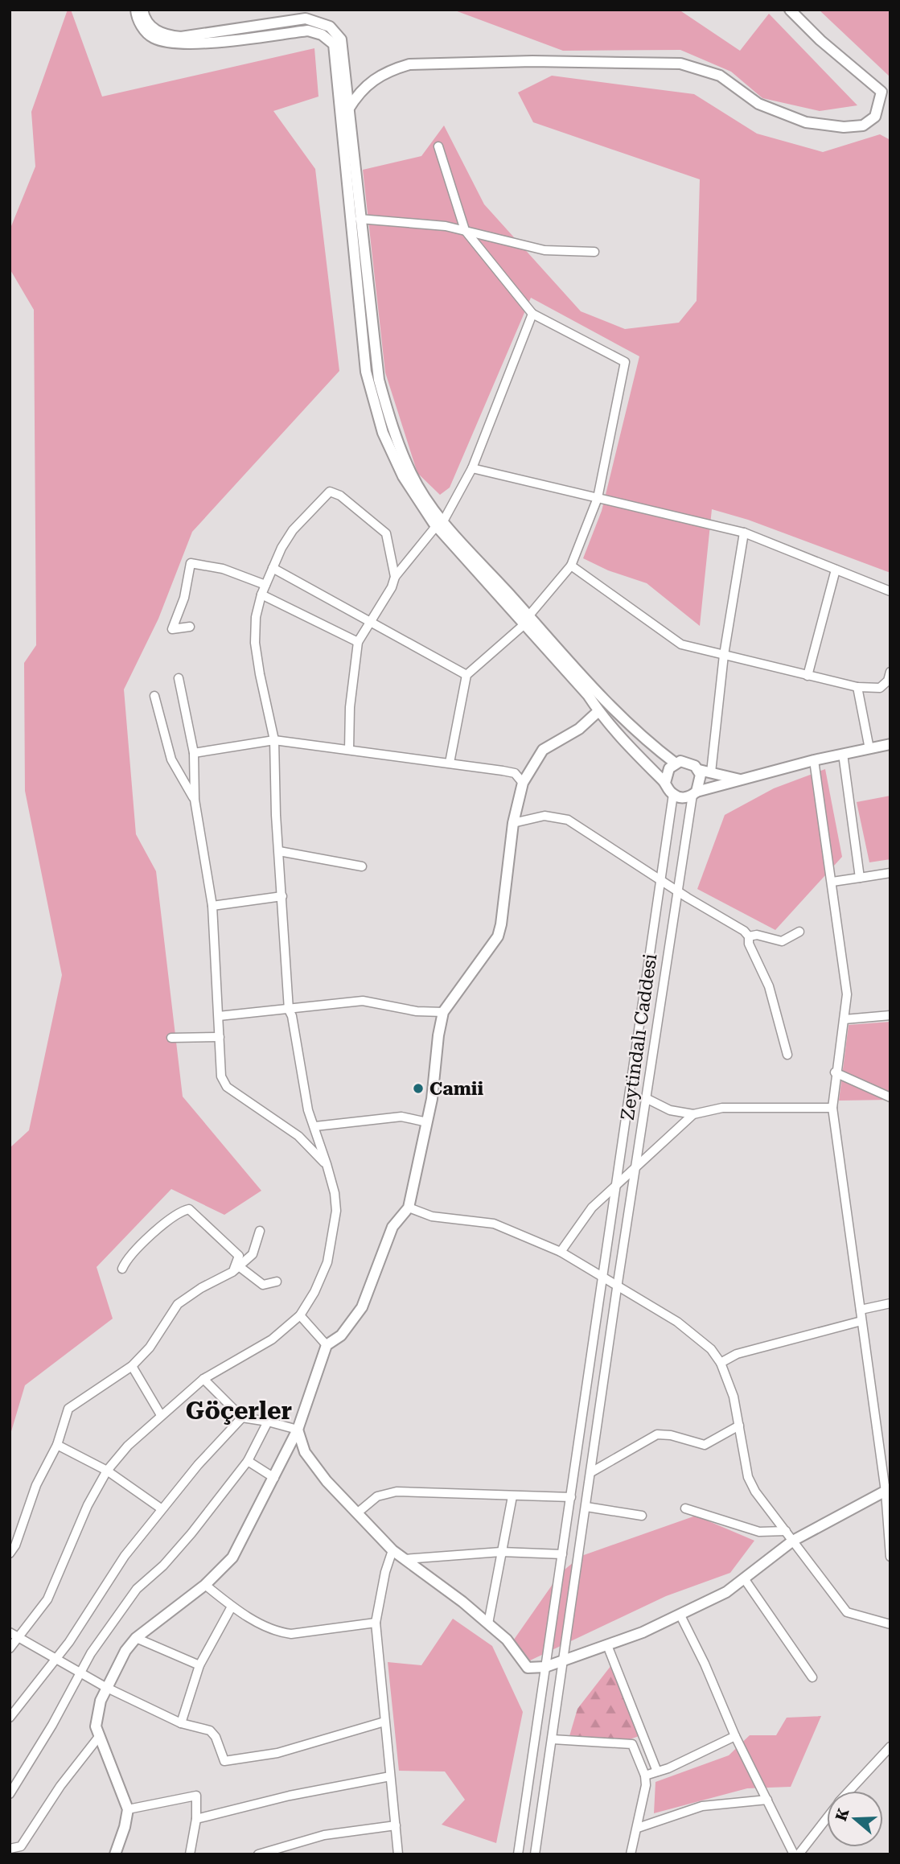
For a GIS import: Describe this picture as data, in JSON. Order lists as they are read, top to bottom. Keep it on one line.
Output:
{"streets":{"street":["Zeytindalı Caddesi"]},"districts":["Göçerler"],"places":["Camii"],"north":"left"}
